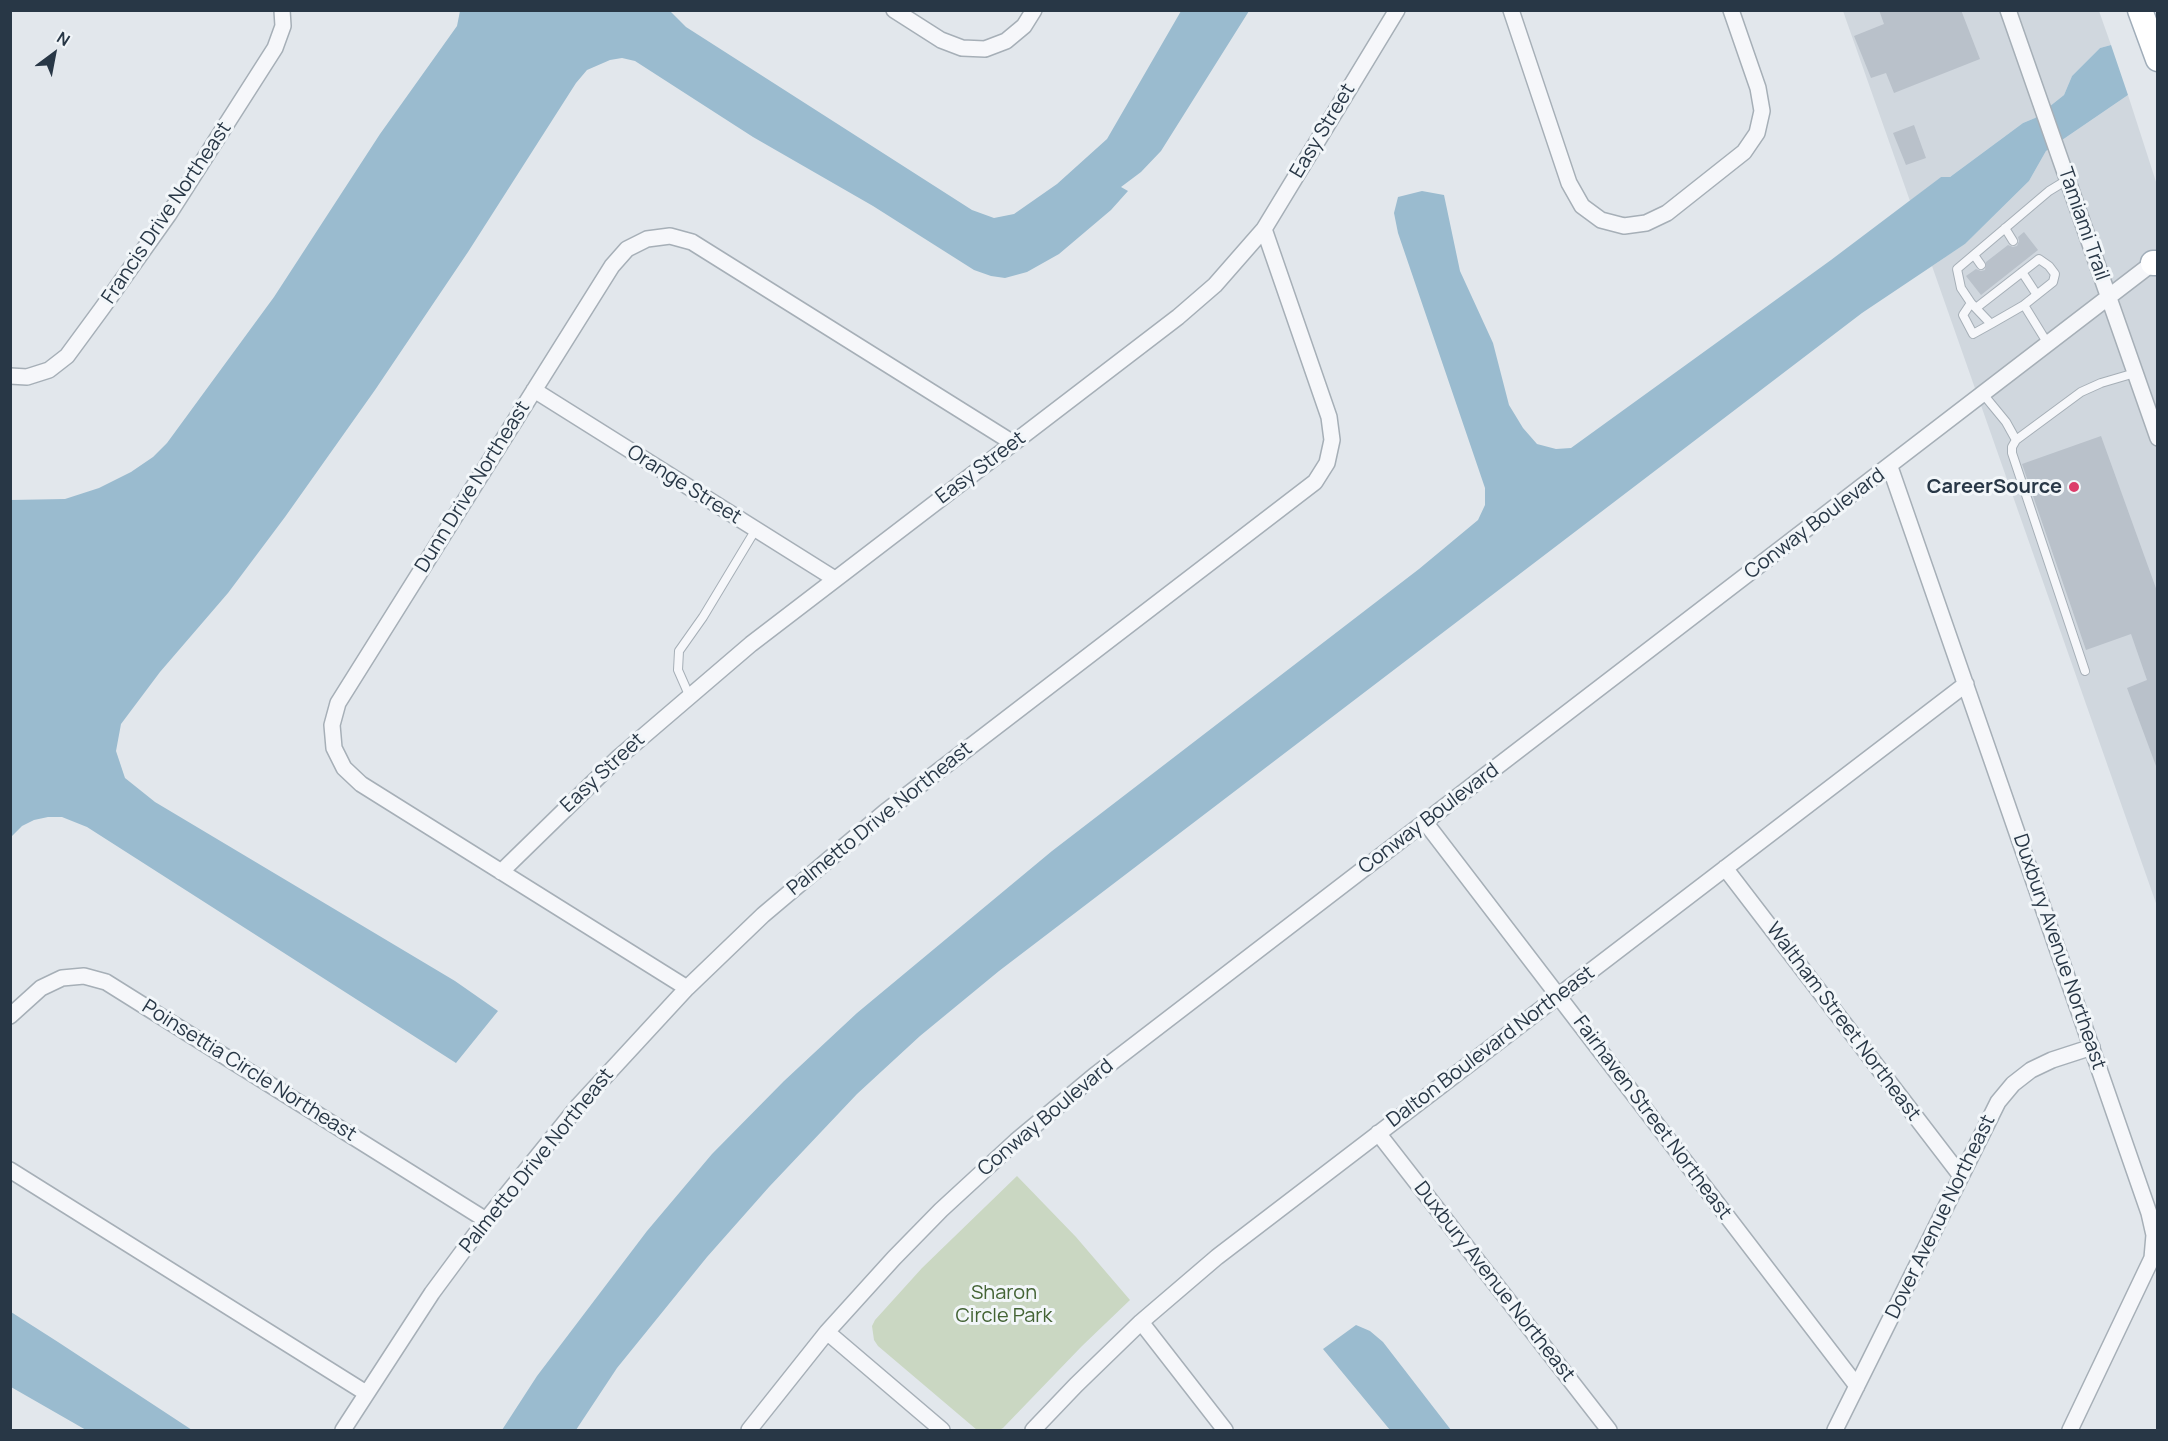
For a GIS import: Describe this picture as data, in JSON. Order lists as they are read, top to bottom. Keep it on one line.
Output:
{"streets":{"street":["Easy Street","Francis Drive Northeast","Tamiami Trail","Orange Street","Dunn Drive Northeast","Conway Boulevard","Palmetto Drive Northeast","Duxbury Avenue Northeast","Waltham Street Northeast","Dalton Boulevard Northeast","Poinsettia Circle Northeast","Fairhaven Street Northeast","Dover Avenue Northeast"]},"crossings":[["Easy Street","Orange Street"],["Easy Street","Dunn Drive Northeast"],["Easy Street","Palmetto Drive Northeast"],["Tamiami Trail","Conway Boulevard"],["Orange Street","Dunn Drive Northeast"],["Dunn Drive Northeast","Palmetto Drive Northeast"],["Conway Boulevard","Duxbury Avenue Northeast"],["Conway Boulevard","Fairhaven Street Northeast"],["Palmetto Drive Northeast","Poinsettia Circle Northeast"],["Duxbury Avenue Northeast","Dalton Boulevard Northeast"],["Duxbury Avenue Northeast","Dover Avenue Northeast"],["Waltham Street Northeast","Dalton Boulevard Northeast"],["Waltham Street Northeast","Dover Avenue Northeast"],["Dalton Boulevard Northeast","Fairhaven Street Northeast"],["Fairhaven Street Northeast","Dover Avenue Northeast"]],"parks":["Sharon Circle Park"],"places":["CareerSource"],"north":"top right"}
